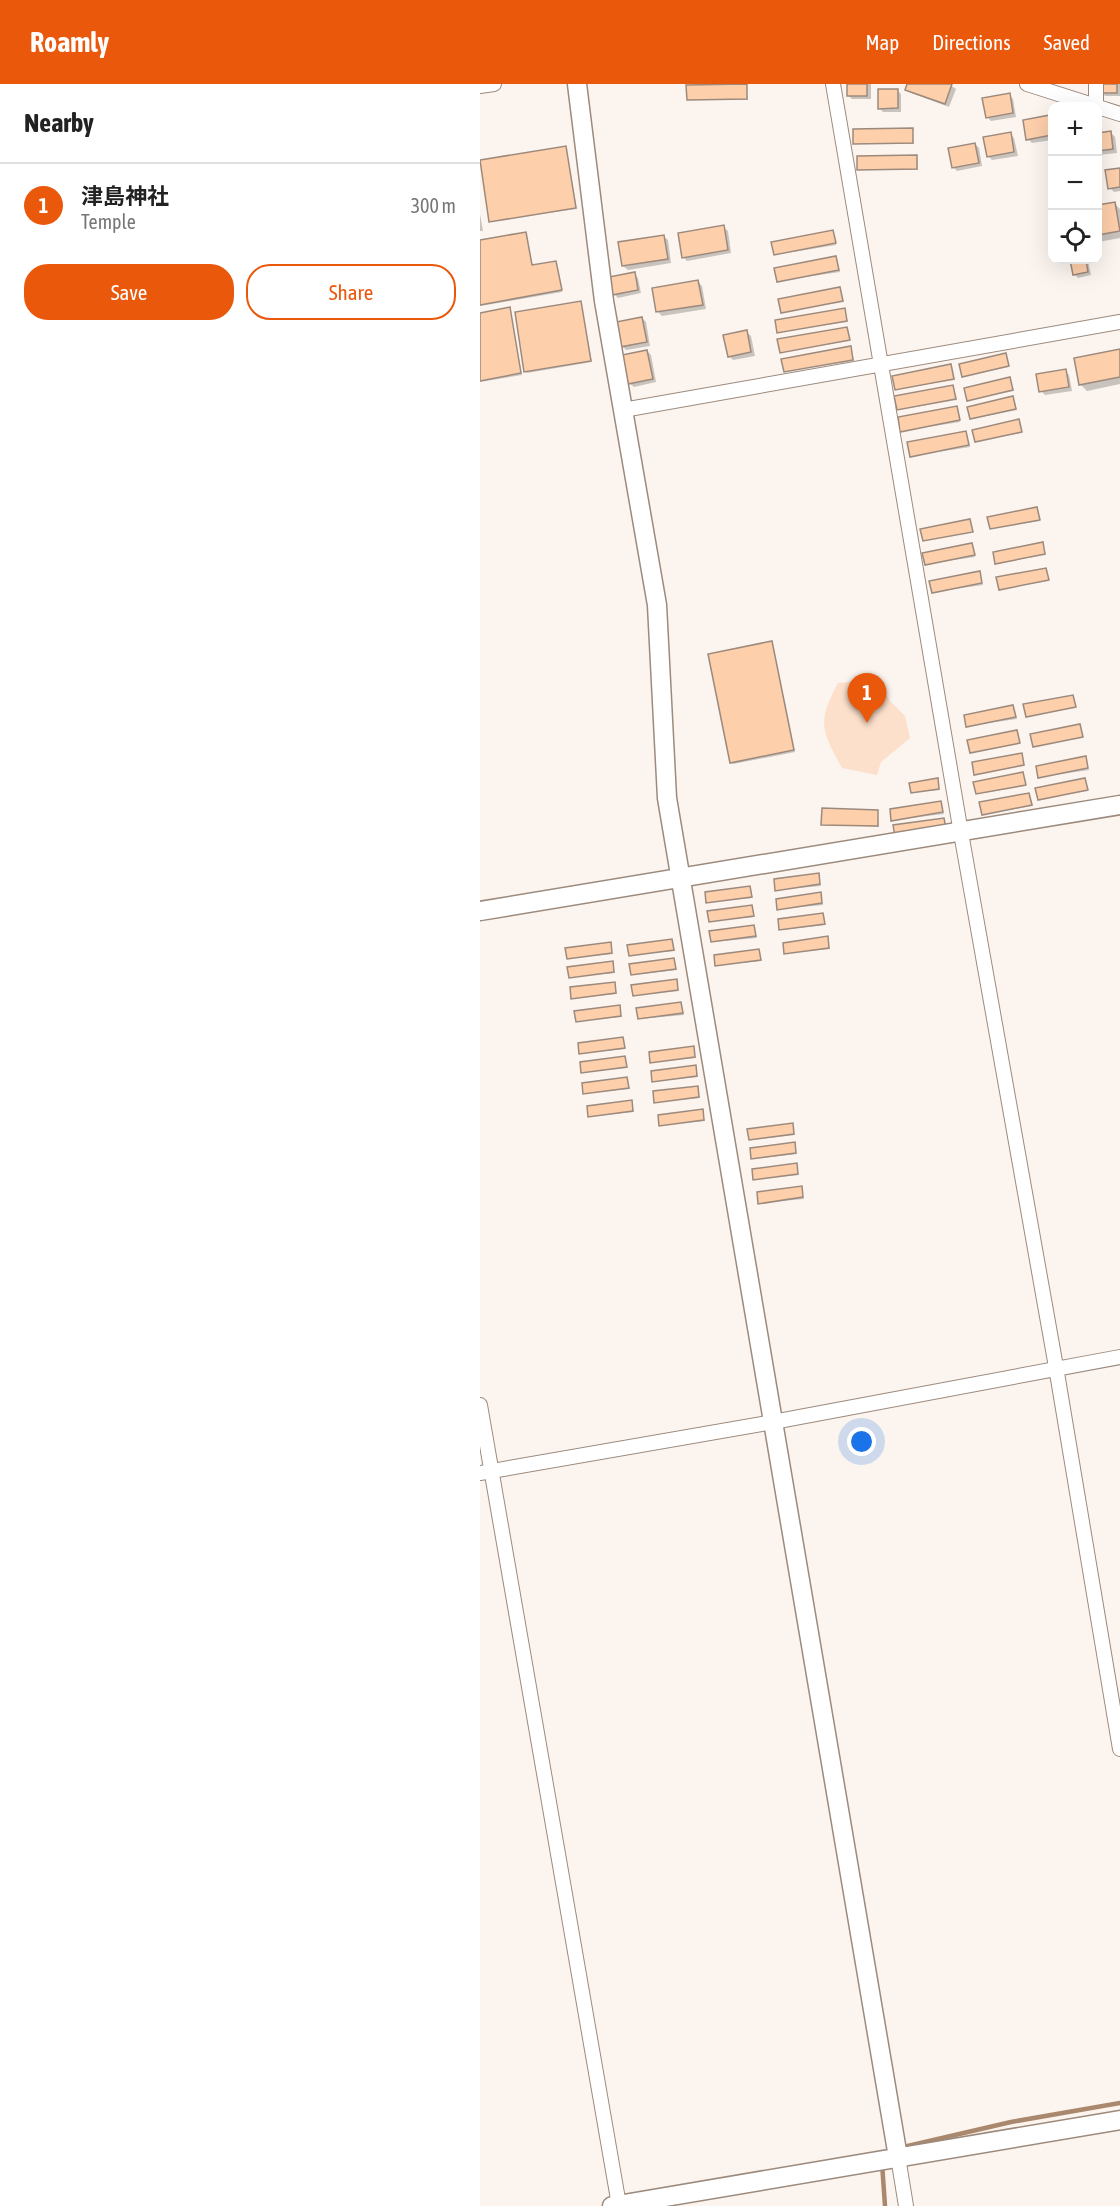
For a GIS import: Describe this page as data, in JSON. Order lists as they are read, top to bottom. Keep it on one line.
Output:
{"page":{"header":"Roamly","nav":["Map","Directions","Saved"],"heading":"Nearby","map_buttons":["+","−"],"list":[{"mark":"1","name":"津島神社","note":"Temple","value":"300 m"}],"buttons":["Save","Share"],"pins":"1"}}
